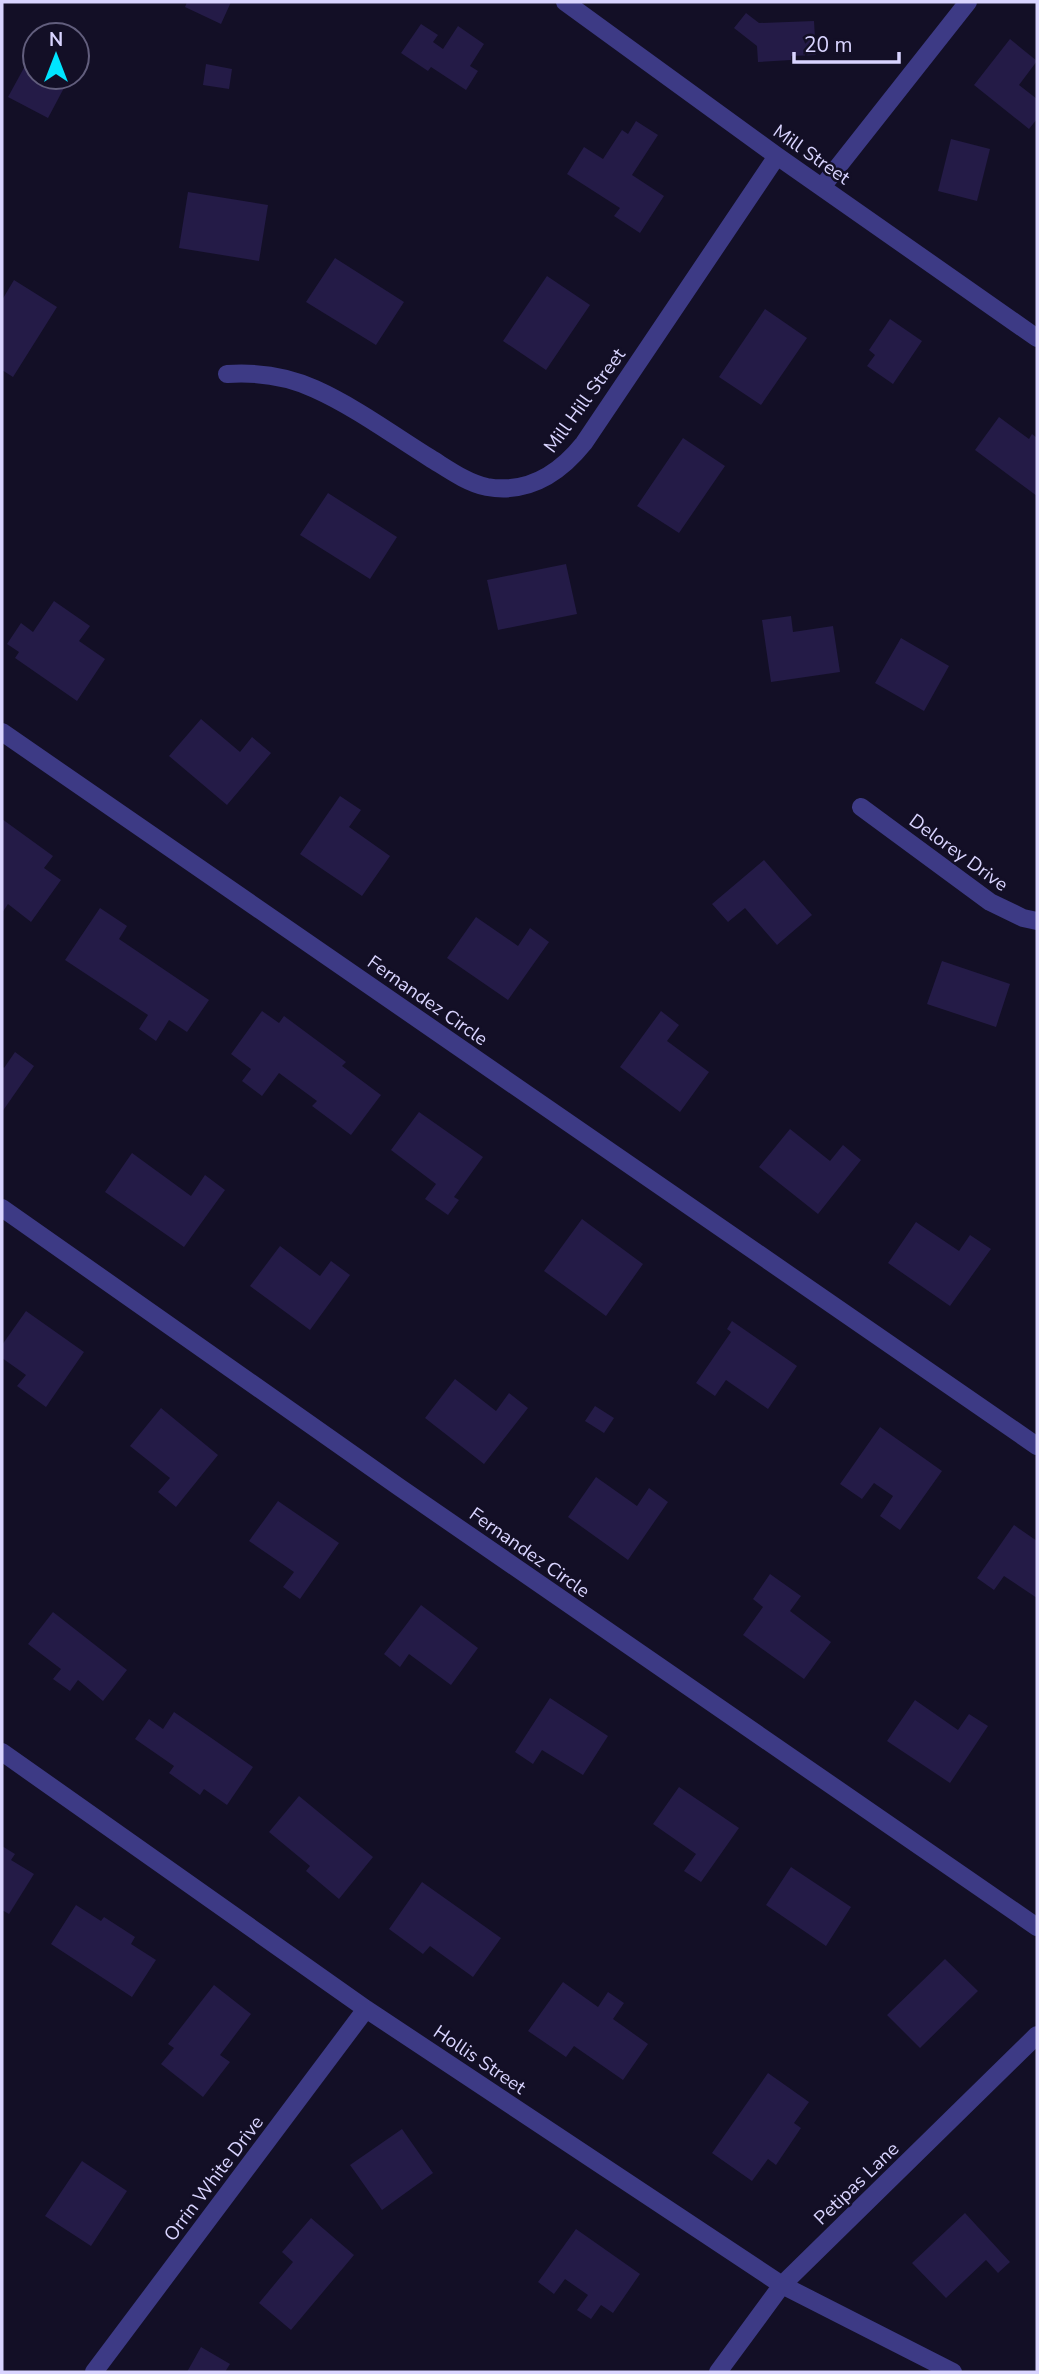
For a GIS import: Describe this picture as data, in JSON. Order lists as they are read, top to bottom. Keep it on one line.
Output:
{"streets":{"street":["Mill Street","Mill Hill Street","Delorey Drive","Fernandez Circle","Hollis Street","Orrin White Drive","Petipas Lane"]},"crossings":[["Mill Street","Mill Hill Street"],["Hollis Street","Orrin White Drive"],["Hollis Street","Petipas Lane"]],"scale_bar":"20 m","north":"top"}
